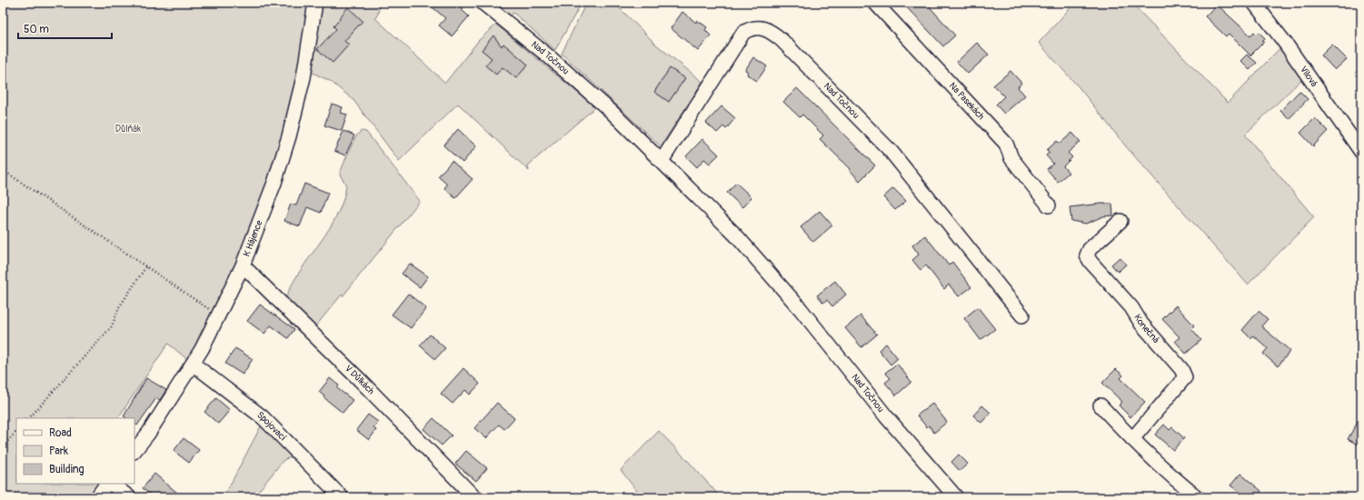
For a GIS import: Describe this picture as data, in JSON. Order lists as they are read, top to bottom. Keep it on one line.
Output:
{"streets":{"street":["Nad Točnou","Vilová","Na Pasekách","K Hájence","Konečná","V Důlkách","Spojovací"]},"crossings":[["K Hájence","V Důlkách"],["K Hájence","Spojovací"]],"parks":["Důlňák"],"legend":["Road","Park","Building"],"scale_bar":"50 m"}
